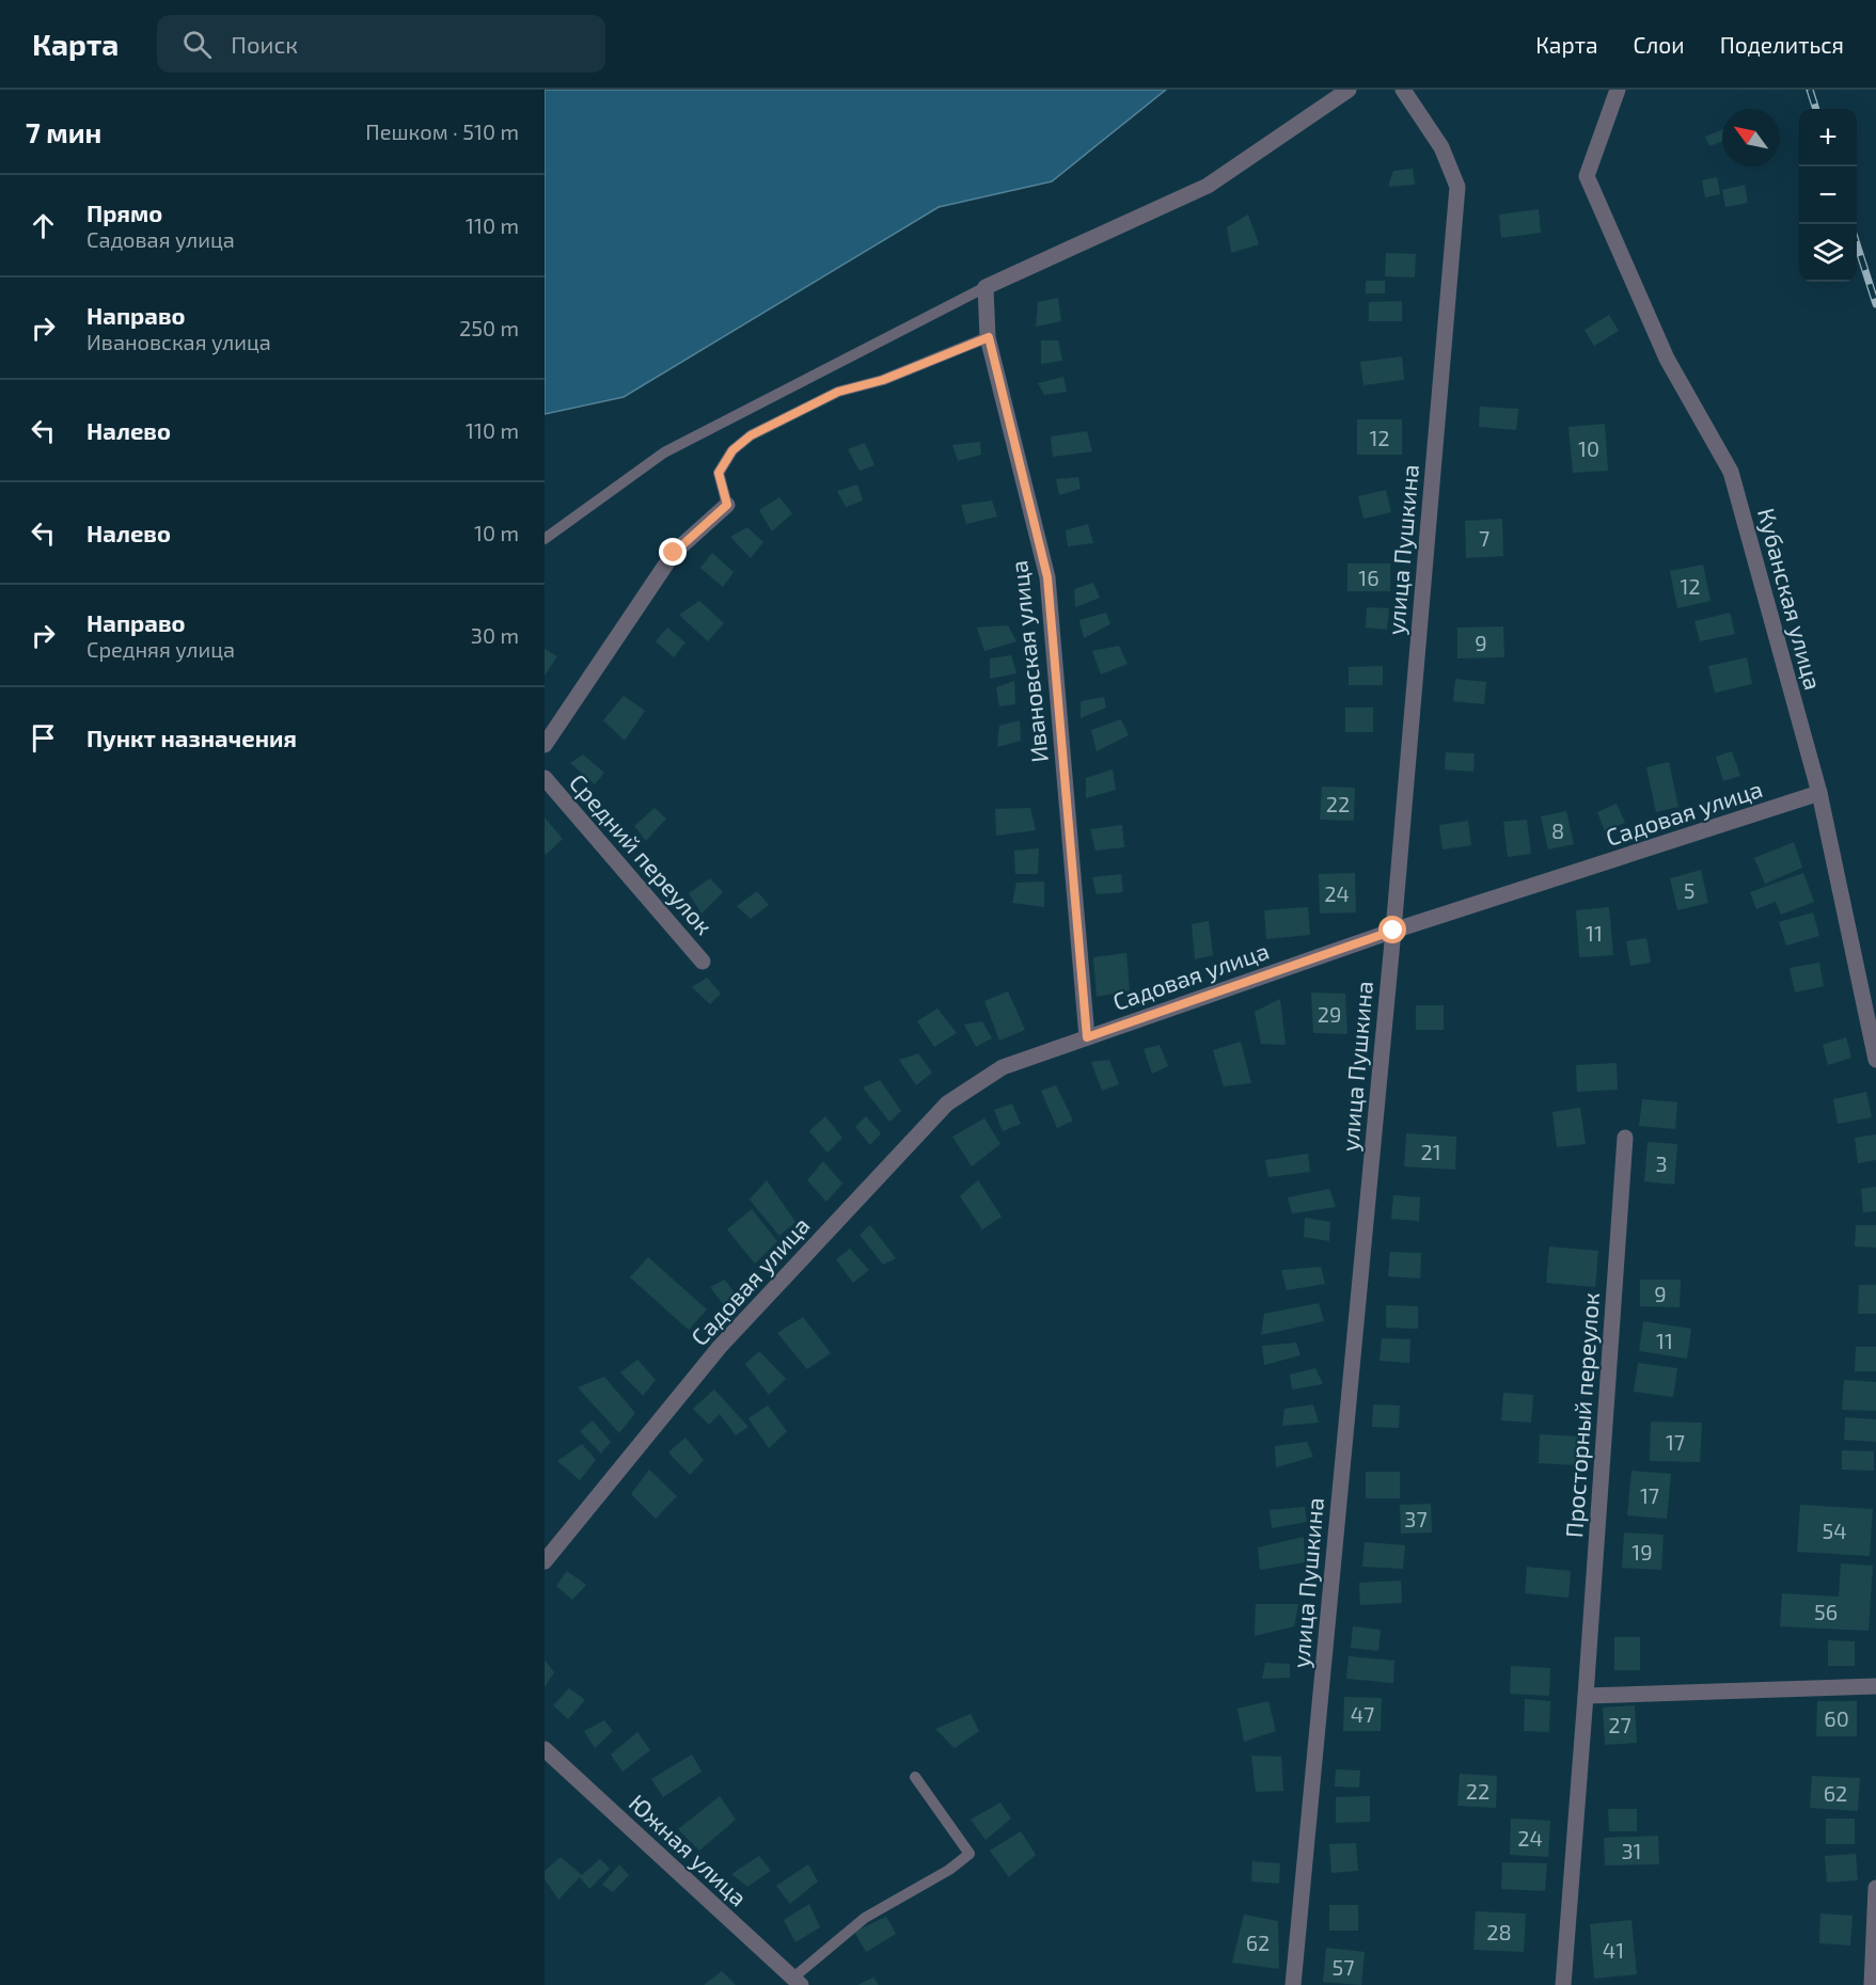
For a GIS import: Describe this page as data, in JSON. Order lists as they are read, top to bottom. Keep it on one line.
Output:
{"streets":{"street":["улица Пушкина","Кубанская улица","Ивановская улица","Садовая улица","Средний переулок","Просторный переулок","Южная улица"]},"crossings":[["улица Пушкина","Садовая улица"],["Кубанская улица","Садовая улица"],["Ивановская улица","Садовая улица"]],"house_numbers":["12","10","7","16","12","9","22","8","5","24","11","29","21","3","9","11","17","17","37","54","19","56","47","60","27","22","62","24","31","28","62","41","57"],"north":"top left","page":{"header":"Карта","search":"Поиск","nav":["Карта","Слои","Поделиться"],"heading":["7 мин","Пешком · 510 m"],"map_buttons":["+","−"],"list":[["Прямо","Садовая улица","110 m"],["Направо","Ивановская улица","250 m"],["Налево","110 m"],["Налево","10 m"],["Направо","Средняя улица","30 m"],"Пункт назначения"]}}
